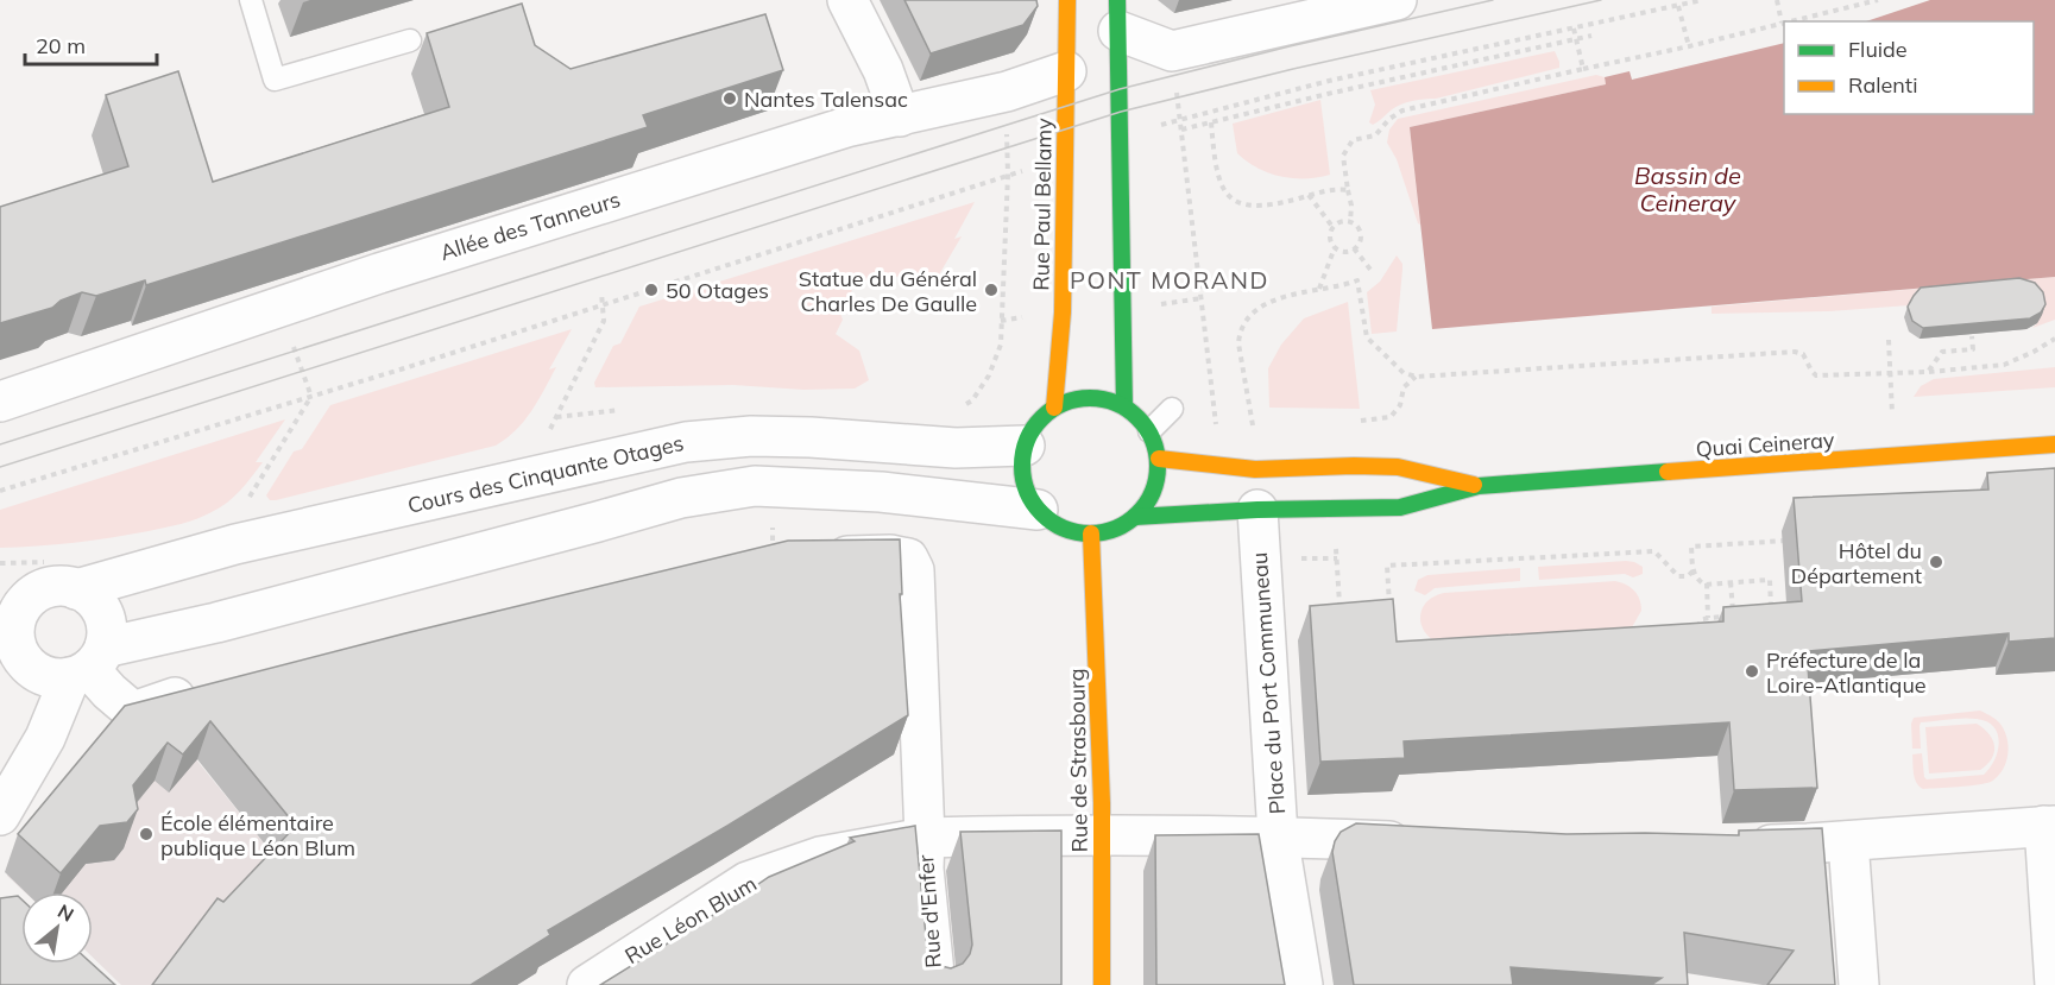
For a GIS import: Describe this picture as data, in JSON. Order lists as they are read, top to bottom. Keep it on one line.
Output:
{"streets":{"main road":["Rue Paul Bellamy","Quai Ceineray","Rue de Strasbourg"],"street":["Allée des Tanneurs","Cours des Cinquante Otages","Place du Port Communeau","Rue d'Enfer","Rue Léon Blum"]},"crossings":[["Rue Paul Bellamy","Allée des Tanneurs"],["Rue Paul Bellamy","Quai Ceineray"],["Rue Paul Bellamy","Cours des Cinquante Otages"],["Rue Paul Bellamy","Rue de Strasbourg"],["Quai Ceineray","Cours des Cinquante Otages"],["Quai Ceineray","Place du Port Communeau"],["Quai Ceineray","Rue de Strasbourg"],["Cours des Cinquante Otages","Rue de Strasbourg"],["Place du Port Communeau","Rue de Strasbourg"],["Place du Port Communeau","Rue d'Enfer"],["Place du Port Communeau","Rue Léon Blum"],["Rue d'Enfer","Rue Léon Blum"]],"districts":["PONT MORAND"],"water":["Bassin de Ceineray"],"places":["Nantes Talensac","50 Otages","Statue du Général Charles De Gaulle","Hôtel du Département","Préfecture de la Loire-Atlantique","École élémentaire publique Léon Blum"],"legend":["Fluide","Ralenti"],"scale_bar":"20 m","north":"top right"}
